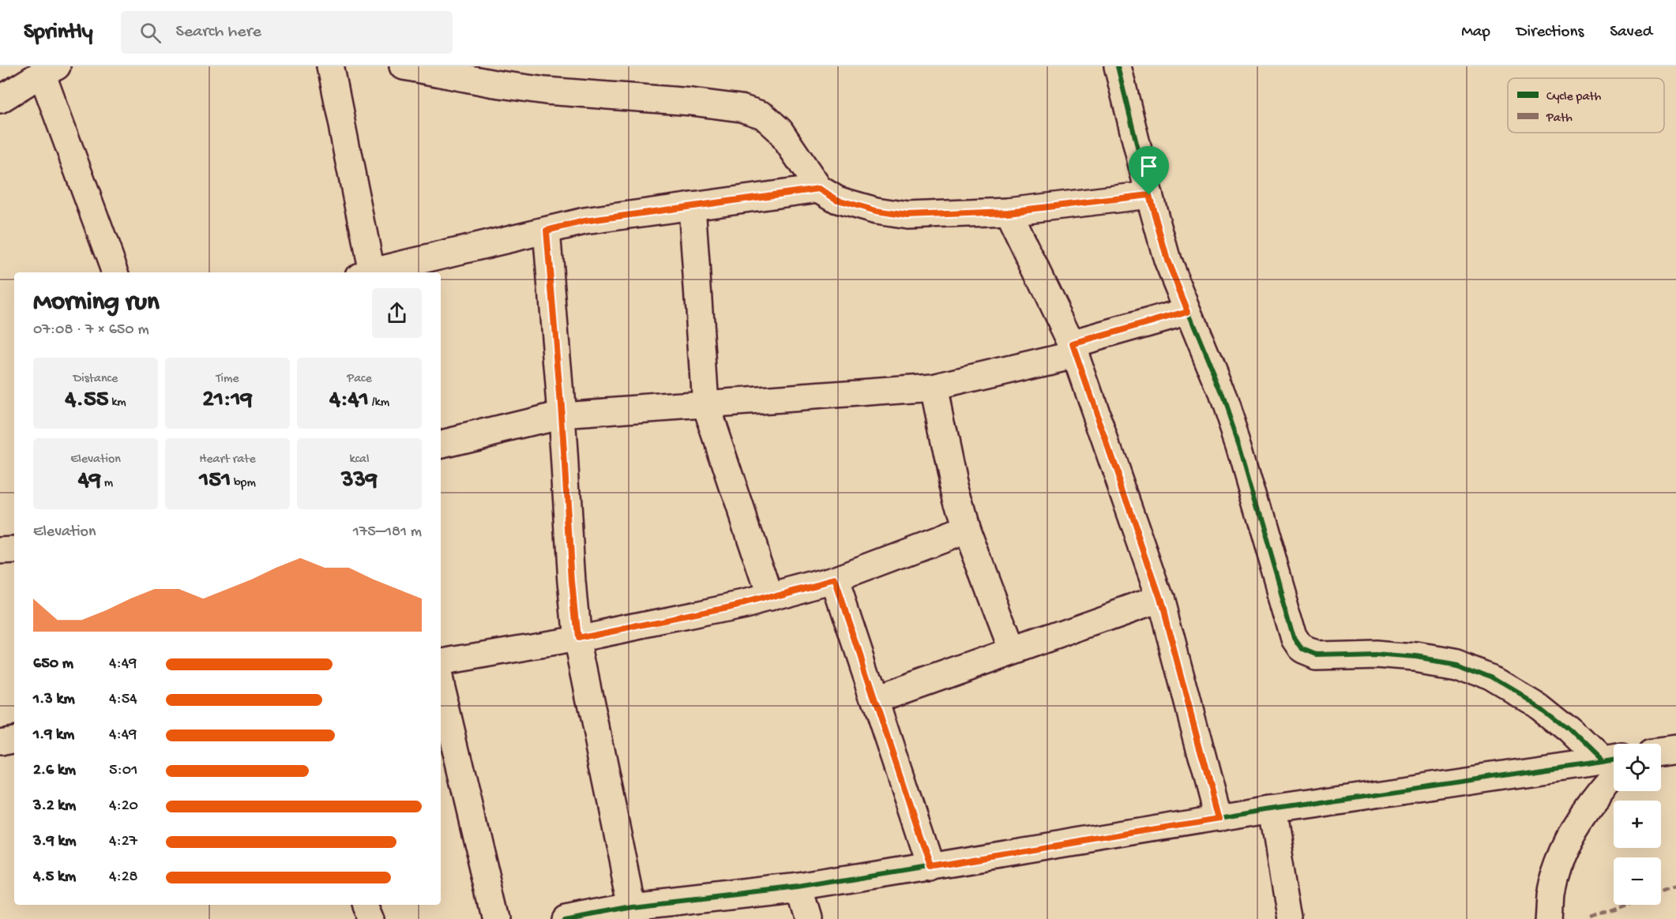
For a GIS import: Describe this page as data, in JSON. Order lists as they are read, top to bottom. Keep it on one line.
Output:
{"legend":["Cycle path","Path"],"page":{"header":"Sprintly","search":"Search here","nav":["Map","Directions","Saved"],"heading":["Morning run","07:08 · 7 × 650 m"],"stats":[["Distance","4.55 km"],["Time","21:19"],["Pace","4:41 /km"],["Elevation","49 m"],["Heart rate","151 bpm"],["kcal","339"]],"chart":["Elevation","175–181 m"],"list":[{"name":"650 m","note":"4:49"},{"name":"1.3 km","note":"4:54"},{"name":"1.9 km","note":"4:49"},{"name":"2.6 km","note":"5:01"},{"name":"3.2 km","note":"4:20"},{"name":"3.9 km","note":"4:27"},{"name":"4.5 km","note":"4:28"}],"map_buttons":["+","−"]}}
